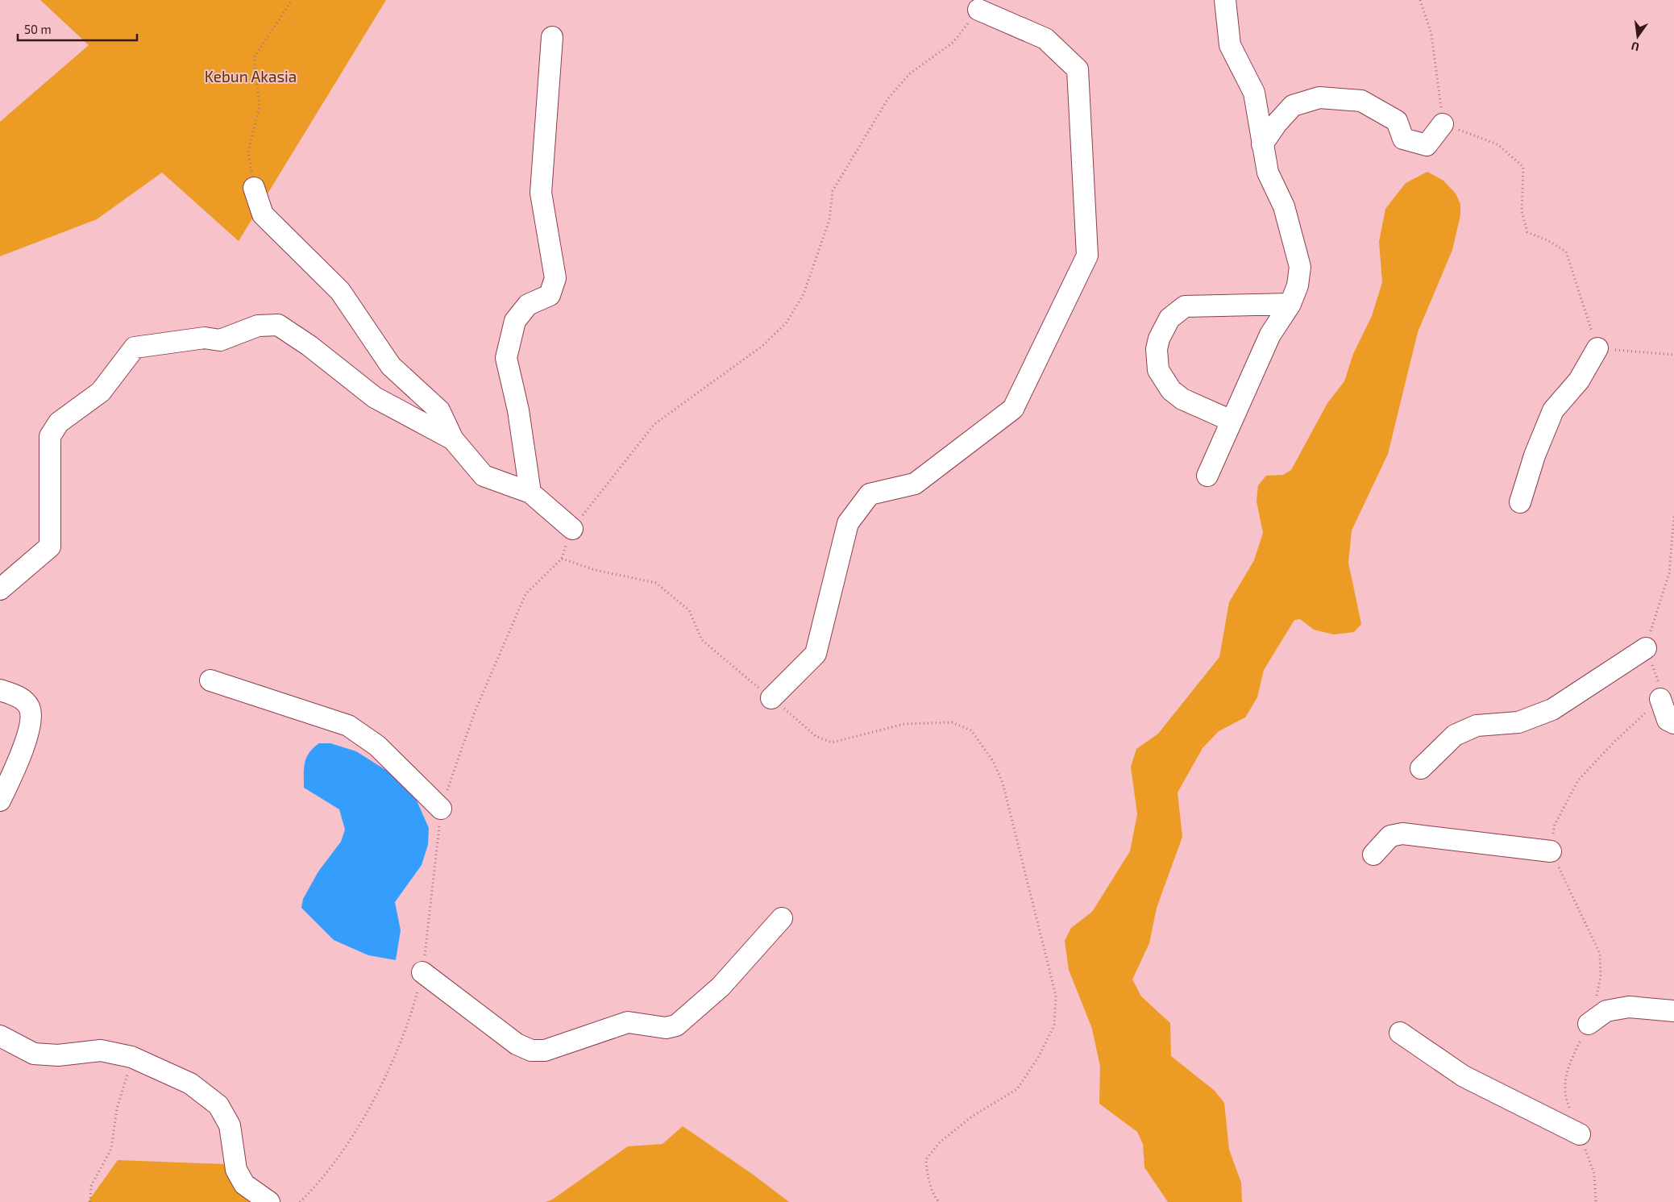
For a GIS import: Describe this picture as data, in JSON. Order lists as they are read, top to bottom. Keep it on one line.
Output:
{"parks":["Kebun Akasia"],"scale_bar":"50 m","north":"bottom"}
